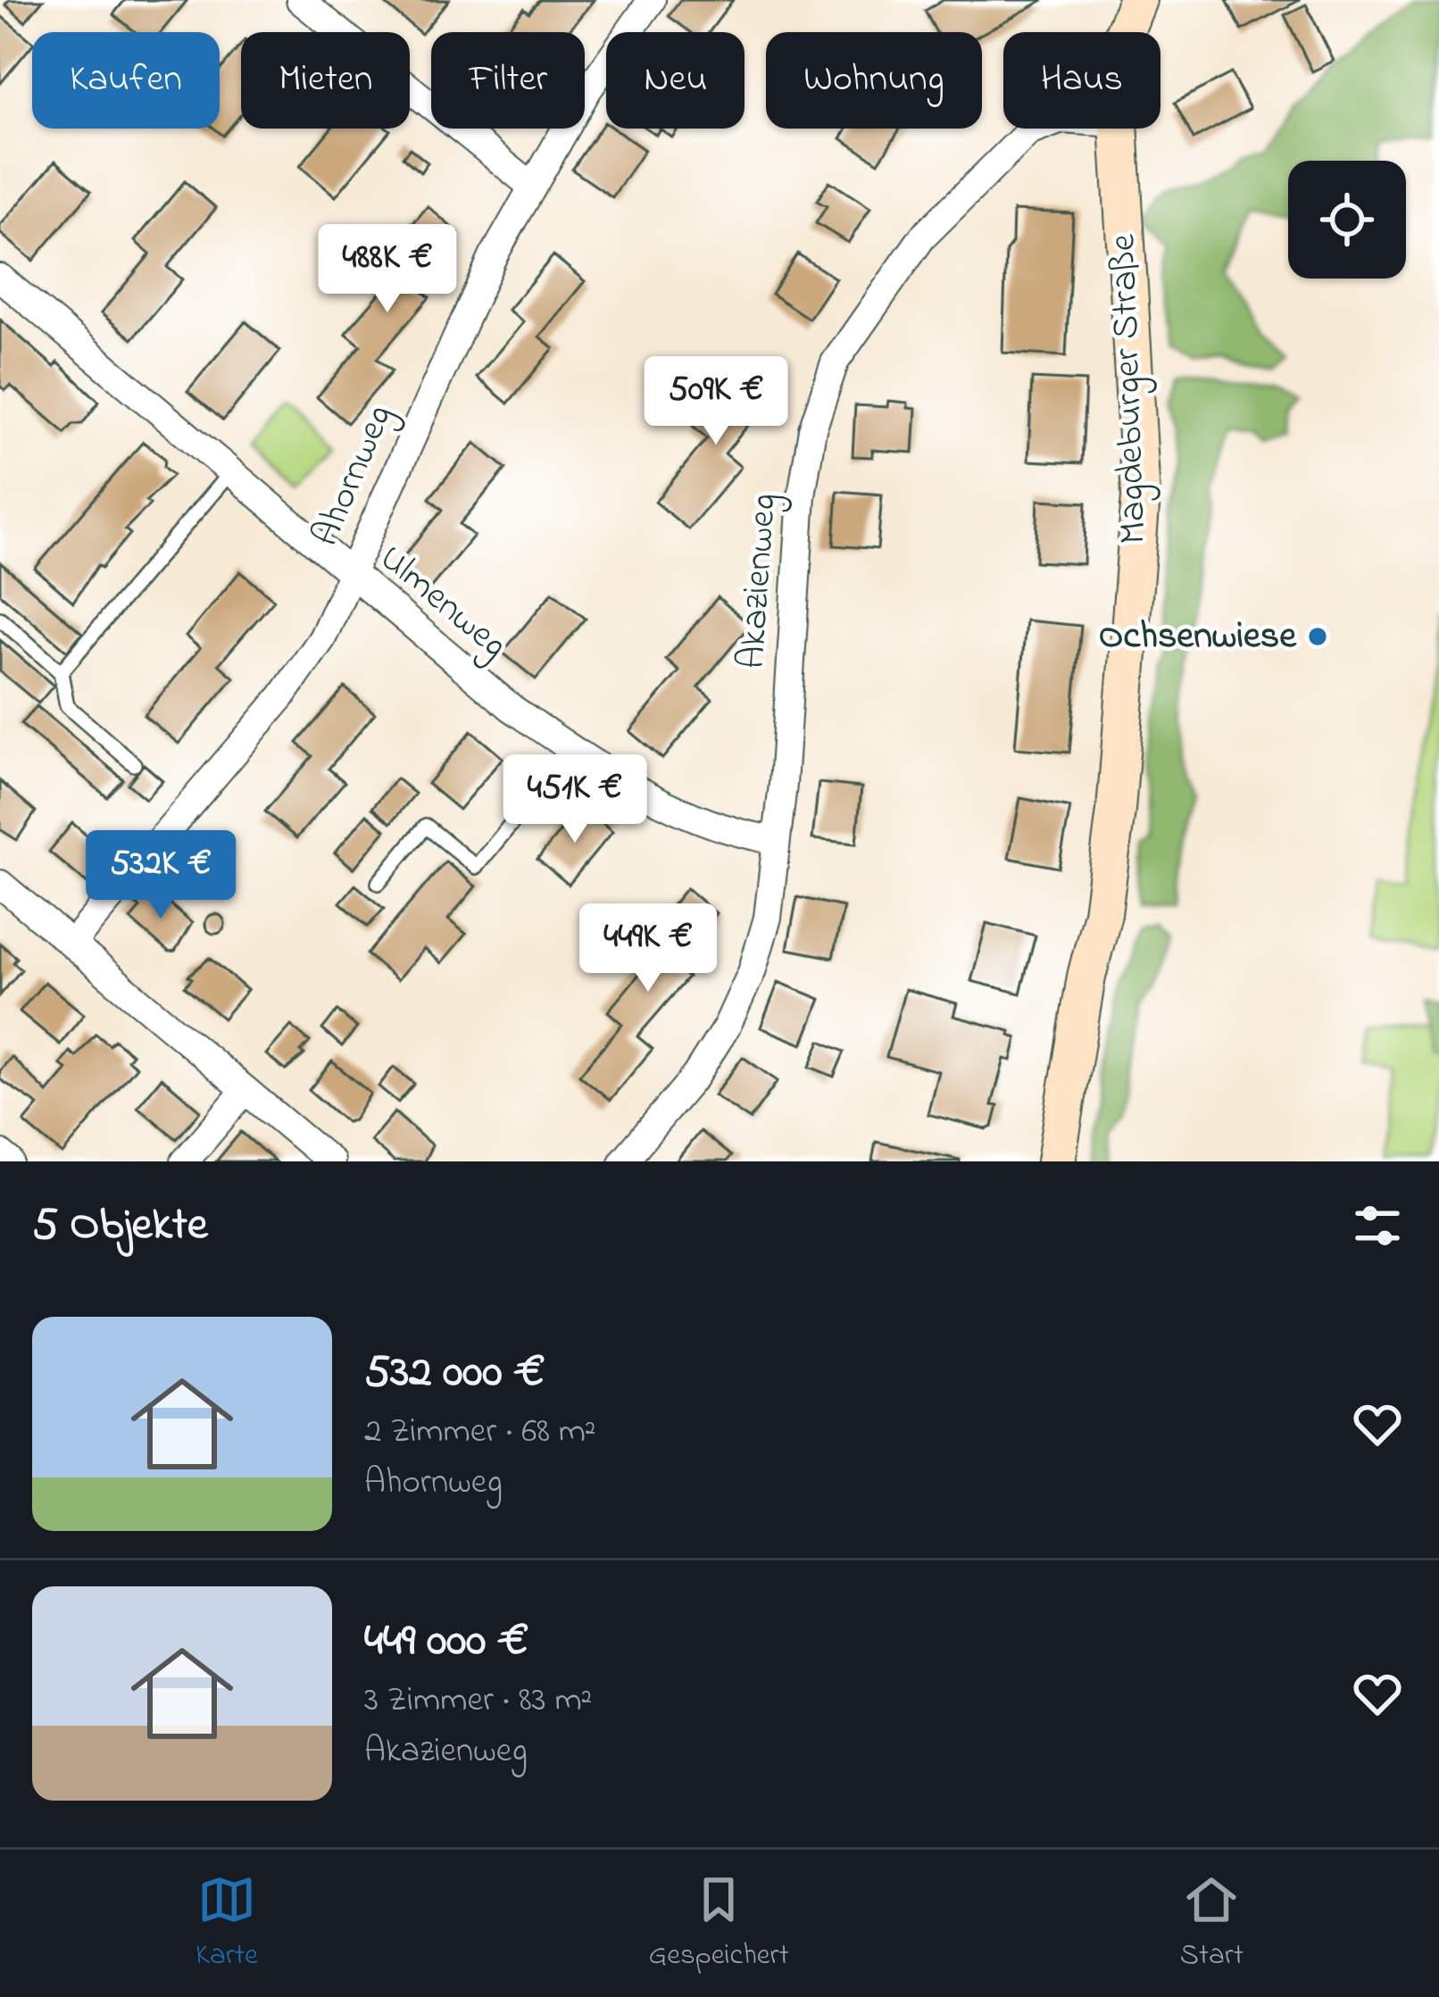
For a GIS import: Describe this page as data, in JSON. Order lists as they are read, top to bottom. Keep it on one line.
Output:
{"streets":{"main road":["Magdeburger Straße"],"street":["Ahornweg","Akazienweg","Ulmenweg"]},"crossings":[["Ahornweg","Ulmenweg"],["Akazienweg","Ulmenweg"]],"places":["Ochsenwiese"],"page":{"chip":["Kaufen","Mieten","Filter","Neu","Wohnung","Haus"],"price":["488K €","509K €","451K €","532K €","449K €"],"heading":"5 Objekte","list":[{"name":"532 000 €","note":"2 Zimmer · 68 m² · Ahornweg"},{"name":"449 000 €","note":"3 Zimmer · 83 m² · Akazienweg"}],"tabs":["Karte","Gespeichert","Start"]}}
